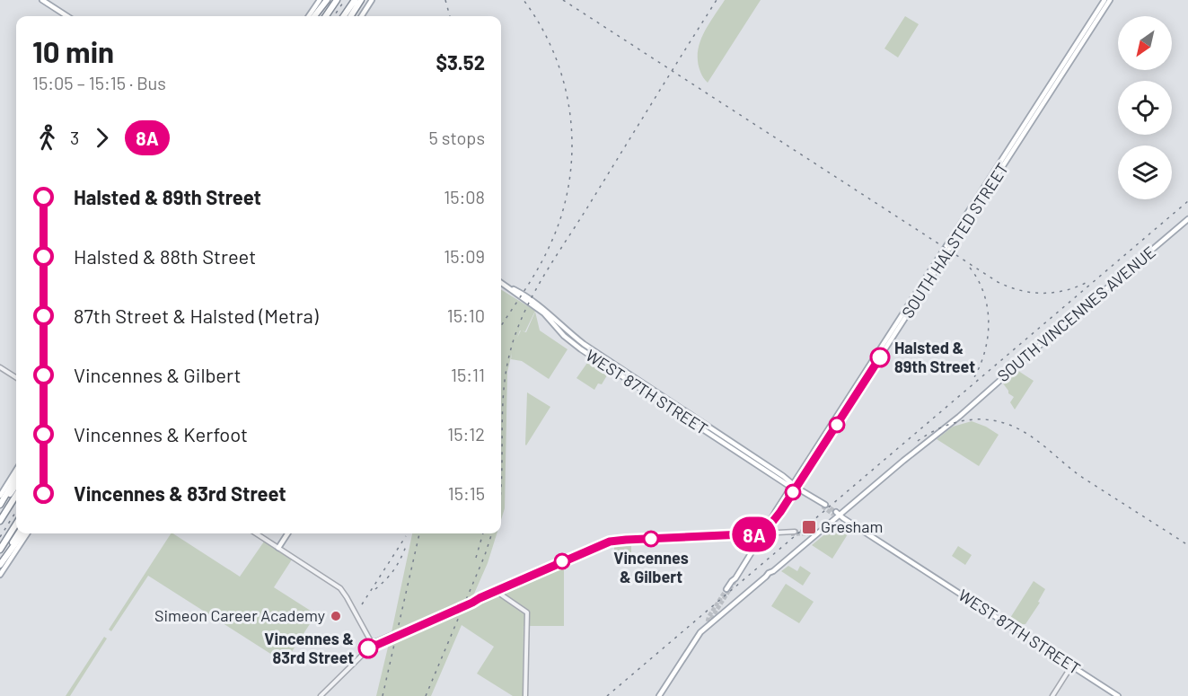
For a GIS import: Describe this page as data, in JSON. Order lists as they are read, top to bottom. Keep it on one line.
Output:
{"streets":{"main road":["SOUTH HALSTED STREET","SOUTH VINCENNES AVENUE","WEST 87TH STREET"]},"crossings":[["SOUTH HALSTED STREET","WEST 87TH STREET"],["SOUTH VINCENNES AVENUE","WEST 87TH STREET"]],"places":{"other":["Halsted & 89th Street","Vincennes & Gilbert","Simeon Career Academy","Vincennes & 83rd Street"],"transit":["Gresham"]},"lines":["bus line 8A"],"north":"bottom left","page":{"on_map":"8A","heading":["10 min","15:05 – 15:15 · Bus","$3.52"],"legs":["3","8A","5 stops"],"list":[{"name":"Halsted & 89th Street","value":"15:08"},{"name":"Halsted & 88th Street","value":"15:09"},{"name":"87th Street & Halsted (Metra)","value":"15:10"},{"name":"Vincennes & Gilbert","value":"15:11"},{"name":"Vincennes & Kerfoot","value":"15:12"},{"name":"Vincennes & 83rd Street","value":"15:15"}]}}
